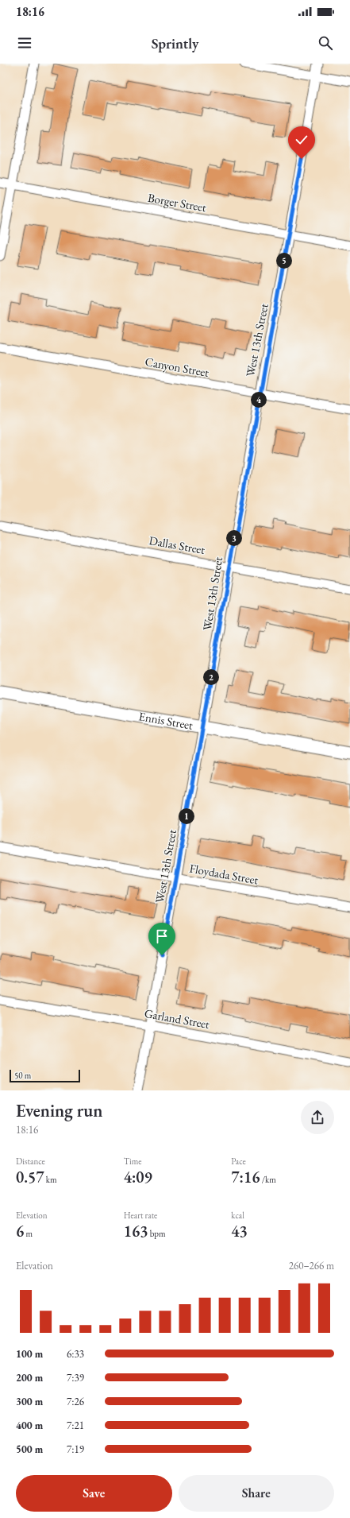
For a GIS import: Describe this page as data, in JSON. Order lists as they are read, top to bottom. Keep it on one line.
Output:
{"streets":{"main road":["Ennis Street"],"street":["Borger Street","West 13th Street","Canyon Street","Dallas Street","Floydada Street","Garland Street"]},"crossings":[["Borger Street","West 13th Street"],["West 13th Street","Canyon Street"],["West 13th Street","Dallas Street"],["West 13th Street","Ennis Street"],["West 13th Street","Floydada Street"],["West 13th Street","Garland Street"]],"scale_bar":"50 m","page":{"status":"18:16","header":"Sprintly","pins":["5","4","3","2","1"],"scale":"50 m","heading":["Evening run","18:16"],"stats":[["Distance","0.57 km"],["Time","4:09"],["Pace","7:16 /km"],["Elevation","6 m"],["Heart rate","163 bpm"],["kcal","43"]],"chart":["Elevation","260–266 m"],"list":[{"name":"100 m","note":"6:33"},{"name":"200 m","note":"7:39"},{"name":"300 m","note":"7:26"},{"name":"400 m","note":"7:21"},{"name":"500 m","note":"7:19"}],"buttons":["Save","Share"]}}
